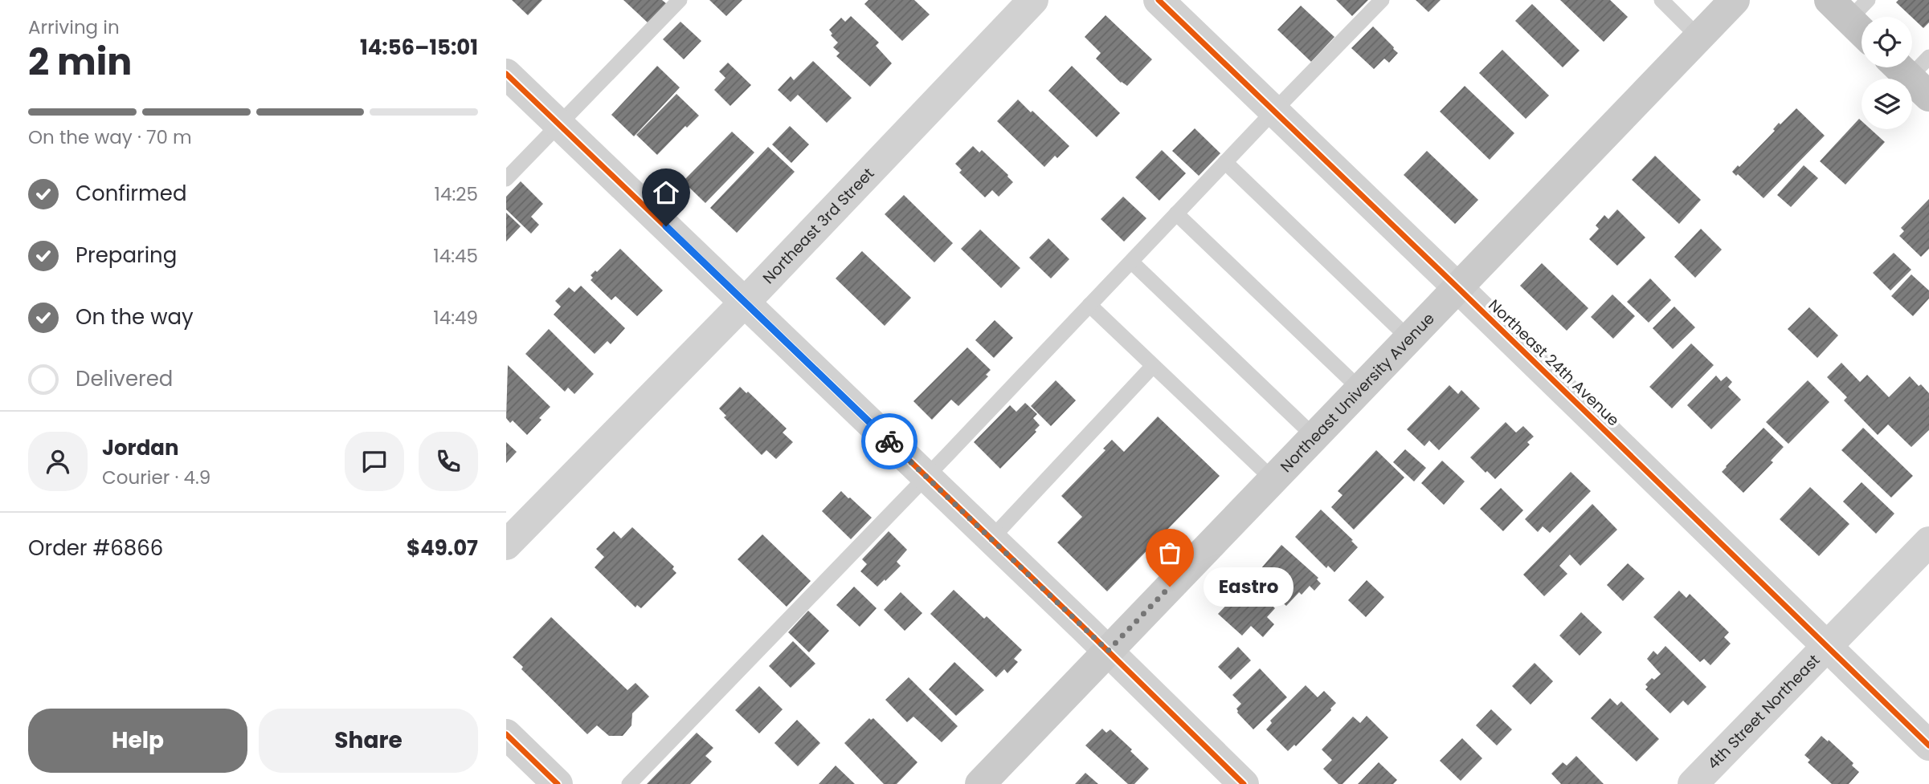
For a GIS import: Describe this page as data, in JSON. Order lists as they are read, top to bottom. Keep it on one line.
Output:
{"streets":{"main road":["Northeast University Avenue"],"street":["Northeast 3rd Street","Northeast 24th Avenue","4th Street Northeast"]},"crossings":[["Northeast 24th Avenue","Northeast University Avenue"],["Northeast 24th Avenue","4th Street Northeast"]],"places":["Eastro"],"page":{"heading":["2 min","Arriving in","14:56–15:01"],"panel":["Jordan","Courier · 4.9","Order #6866","$49.07"],"bar":"On the way · 70 m","list":[["Confirmed","14:25"],["Preparing","14:45"],["On the way","14:49"],"Delivered"],"bubble":"Eastro","buttons":["Help","Share"]}}
